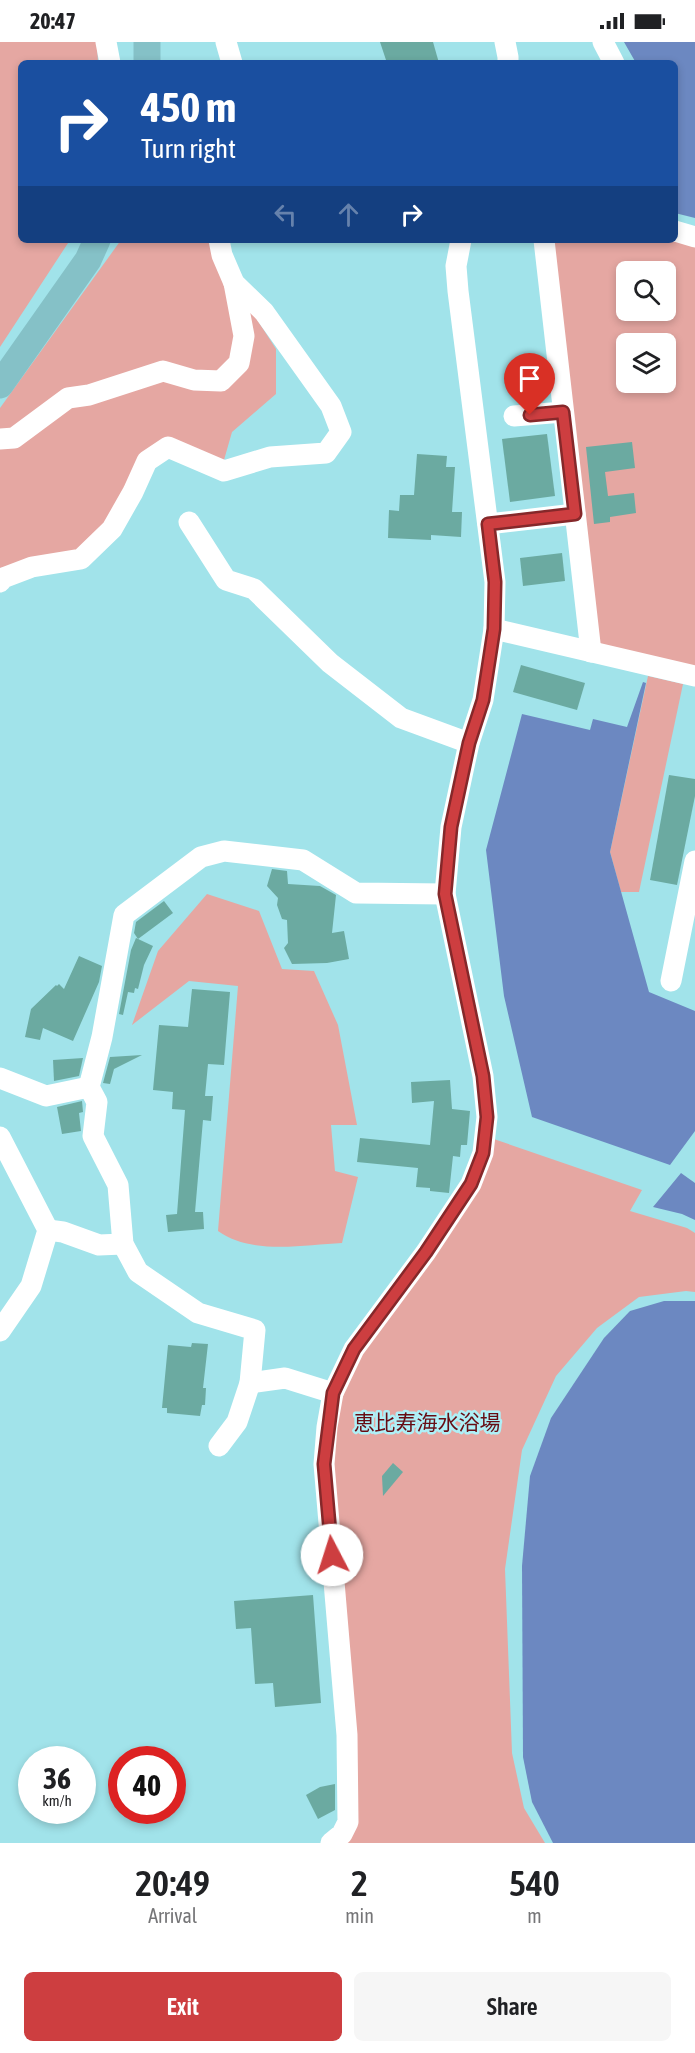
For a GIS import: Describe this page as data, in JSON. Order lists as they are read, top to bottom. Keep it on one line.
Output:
{"parks":["恵比寿海水浴場"],"page":{"status":"20:47","turn":["450 m","Turn right"],"speed":"36 km/h","limit":"40","eta":["20:49","Arrival","2","min","540","m"],"buttons":["Exit","Share"]}}
